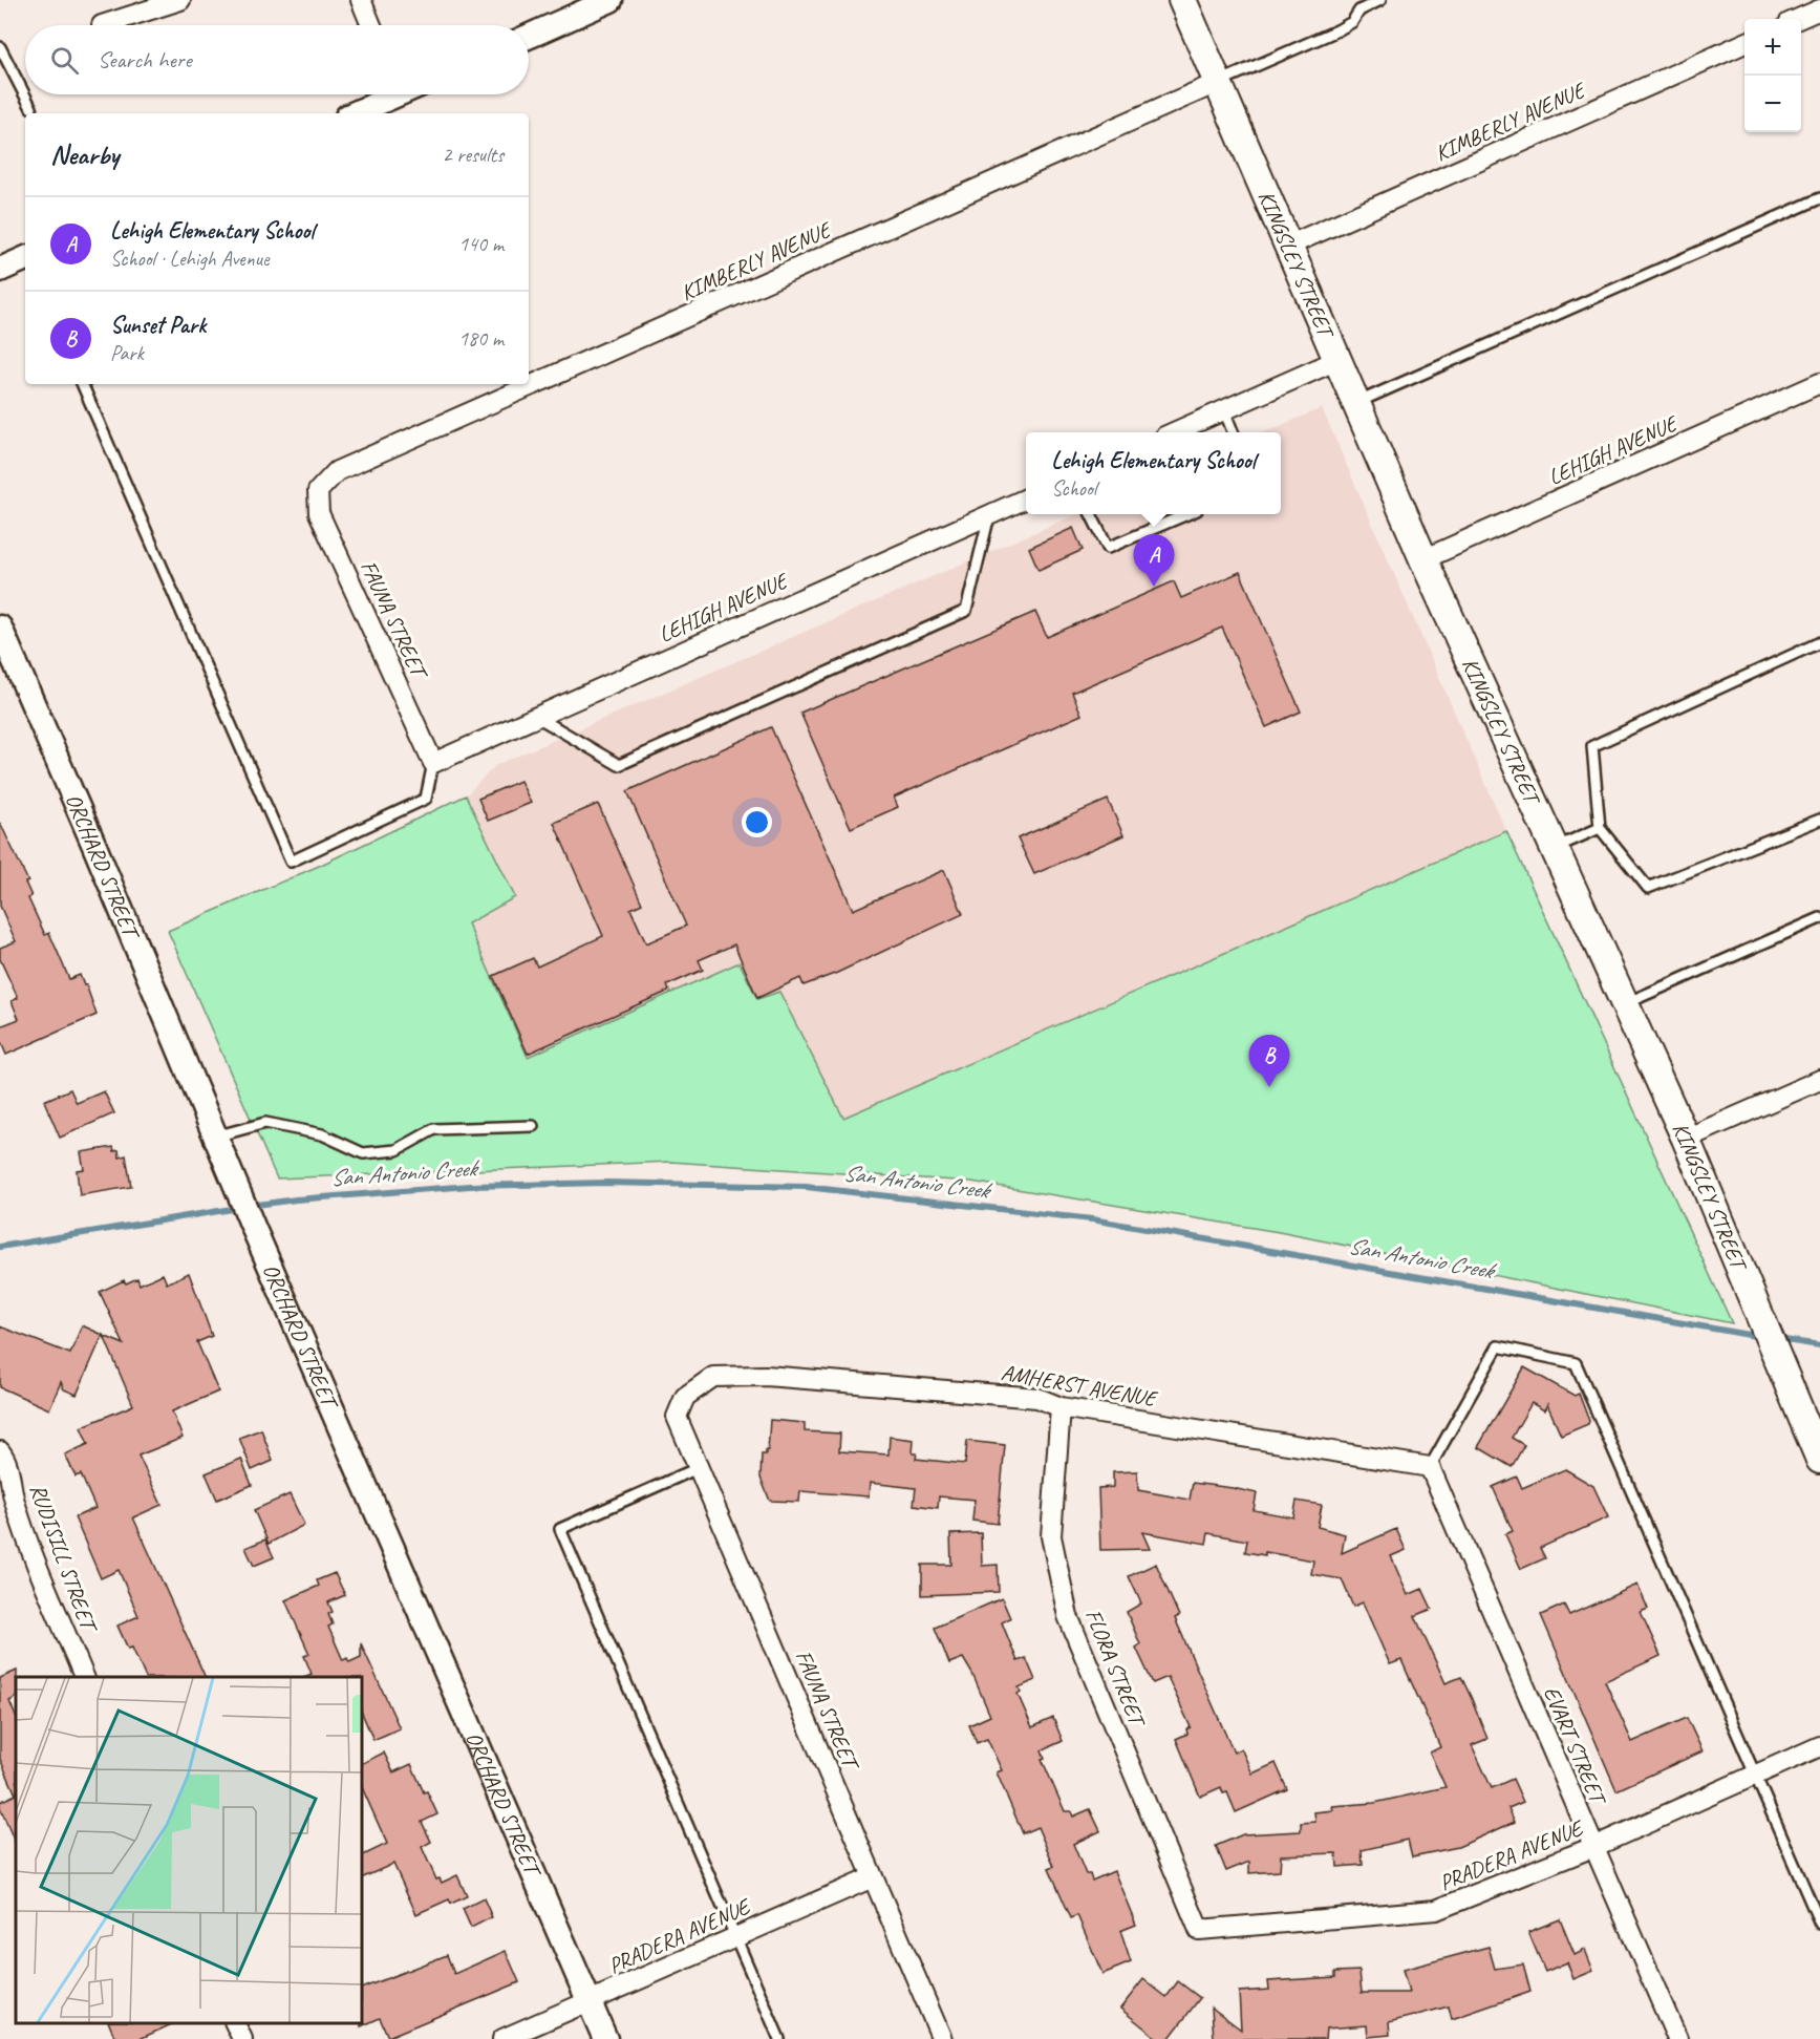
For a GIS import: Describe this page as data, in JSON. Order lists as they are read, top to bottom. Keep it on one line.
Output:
{"streets":{"main road":["KINGSLEY STREET"],"street":["KIMBERLY AVENUE","LEHIGH AVENUE","FAUNA STREET","ORCHARD STREET","AMHERST AVENUE","RUDISILL STREET","FLORA STREET","EVART STREET","PRADERA AVENUE"]},"crossings":[["KIMBERLY AVENUE","KINGSLEY STREET"],["KIMBERLY AVENUE","FAUNA STREET"],["KINGSLEY STREET","LEHIGH AVENUE"],["LEHIGH AVENUE","FAUNA STREET"],["FAUNA STREET","AMHERST AVENUE"],["FAUNA STREET","PRADERA AVENUE"],["ORCHARD STREET","PRADERA AVENUE"],["AMHERST AVENUE","FLORA STREET"],["AMHERST AVENUE","EVART STREET"],["FLORA STREET","PRADERA AVENUE"],["EVART STREET","PRADERA AVENUE"]],"water":["San Antonio Creek"],"page":{"map_buttons":["+","−"],"search":"Search here","heading":["Nearby","2 results"],"list":[{"mark":"A","name":"Lehigh Elementary School","note":"School · Lehigh Avenue","value":"140 m"},{"mark":"B","name":"Sunset Park","note":"Park","value":"180 m"}],"popup":["Lehigh Elementary School","School"],"pins":["A","B"]}}
